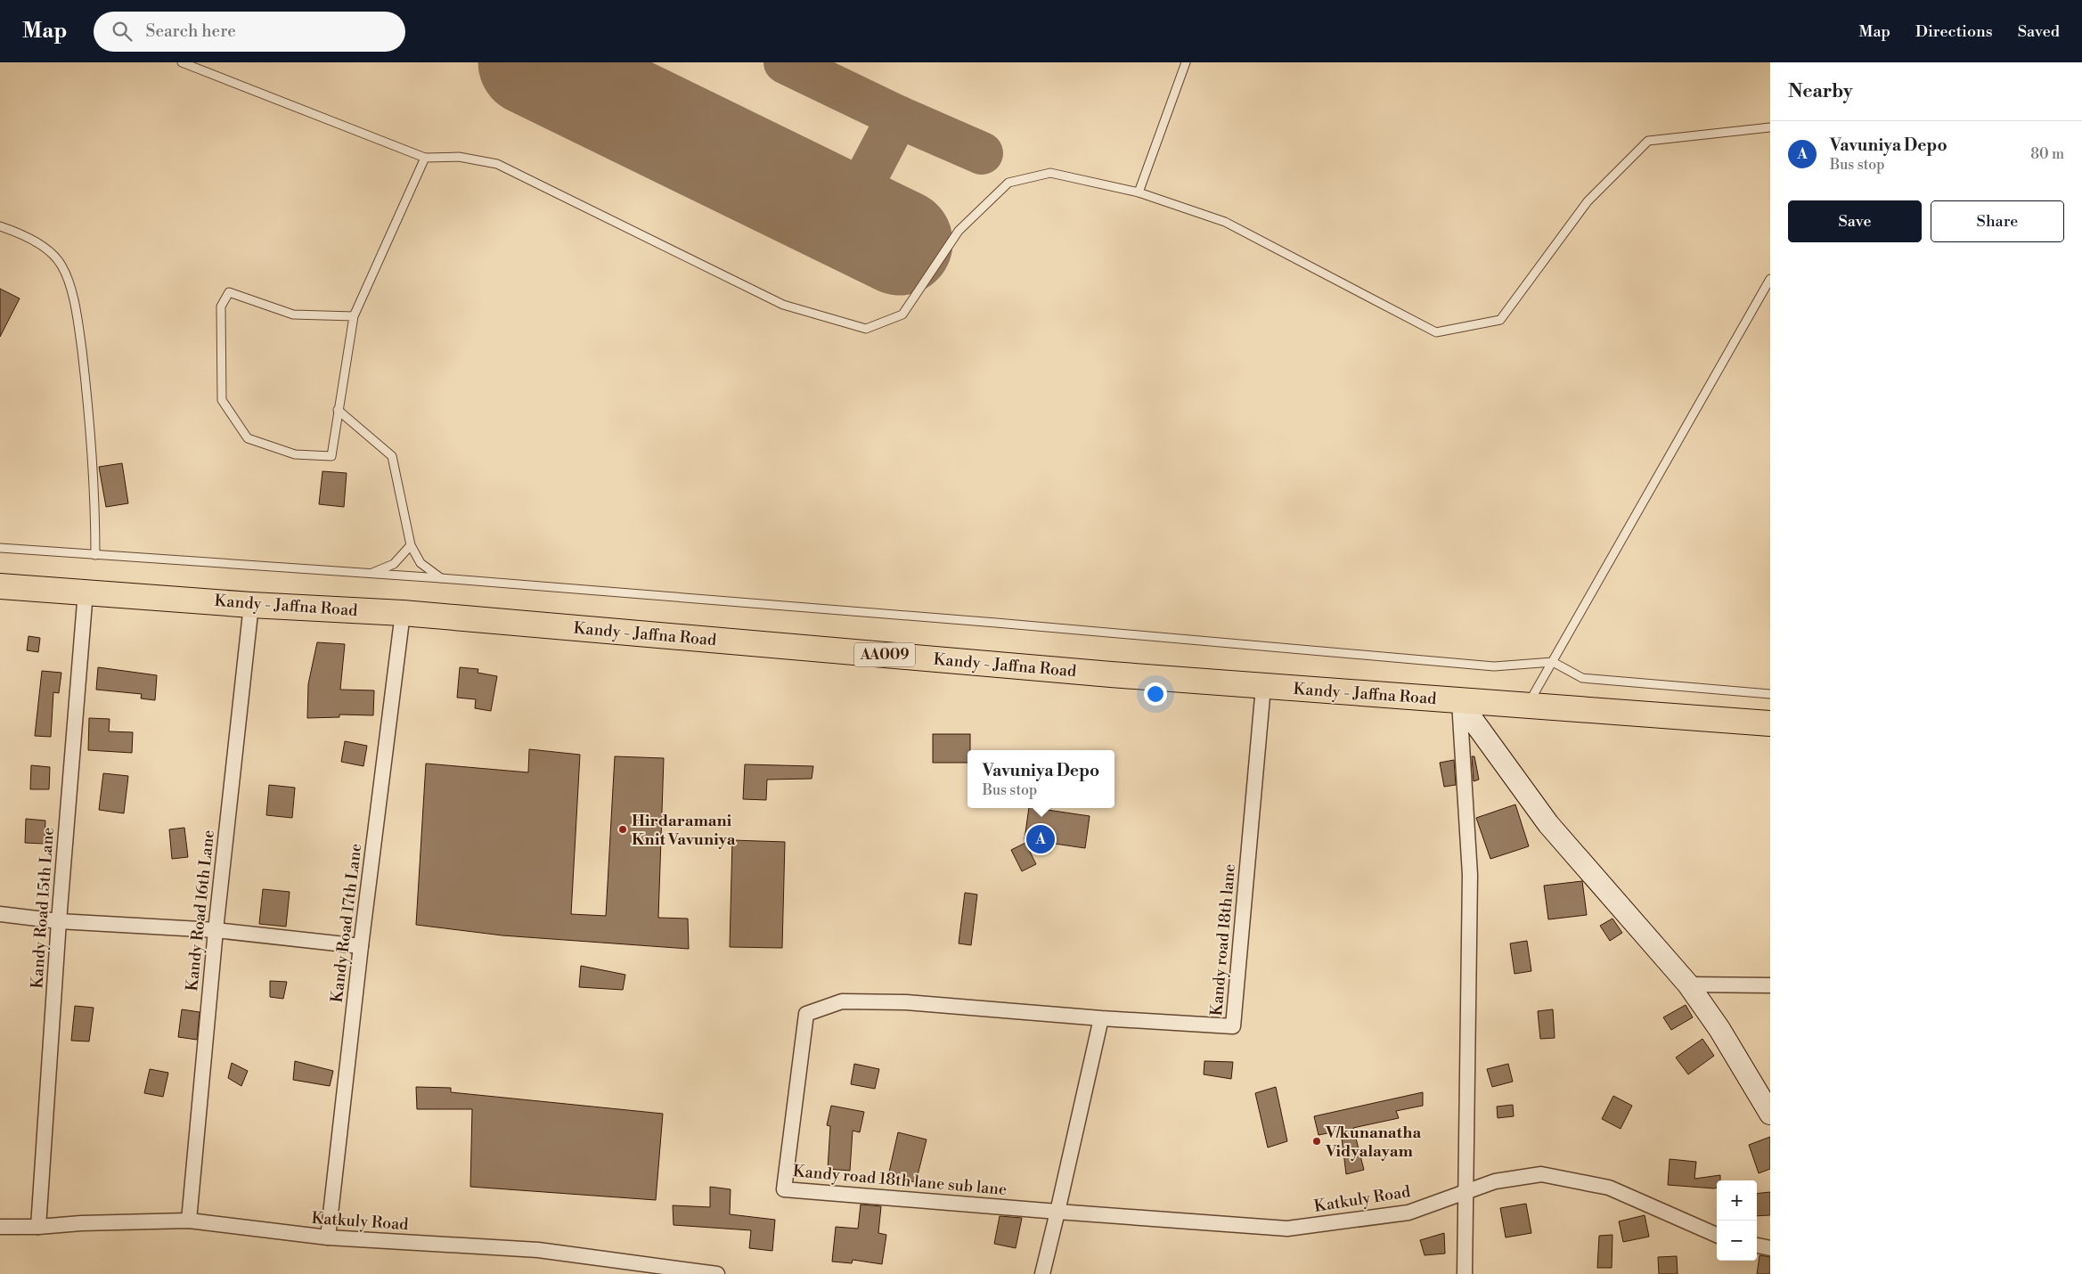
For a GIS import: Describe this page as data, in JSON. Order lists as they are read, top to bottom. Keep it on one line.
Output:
{"streets":{"highway":["Kandy - Jaffna Road","AA009"],"street":["Kandy Road 15th Lane","Kandy Road 16th Lane","Kandy Road 17th Lane","Kandy road 18th lane","Kandy road 18th lane sub lane","Katkuly Road"]},"crossings":[["Kandy - Jaffna Road","Kandy Road 15th Lane"],["Kandy - Jaffna Road","Kandy Road 16th Lane"],["Kandy - Jaffna Road","Kandy Road 17th Lane"],["Kandy - Jaffna Road","Kandy road 18th lane"],["Kandy Road 15th Lane","Katkuly Road"],["Kandy Road 16th Lane","Katkuly Road"],["Kandy Road 17th Lane","Katkuly Road"],["Kandy road 18th lane","Kandy road 18th lane sub lane"],["Kandy road 18th lane sub lane","Katkuly Road"]],"places":["Hirdaramani Knit Vavuniya","V/kunanatha Vidyalayam"],"page":{"header":"Map","search":"Search here","nav":["Map","Directions","Saved"],"heading":"Nearby","list":[{"mark":"A","name":"Vavuniya Depo","note":"Bus stop","value":"80 m"}],"buttons":["Save","Share"],"popup":["Vavuniya Depo","Bus stop"],"pins":"A","map_buttons":["+","−"]}}
